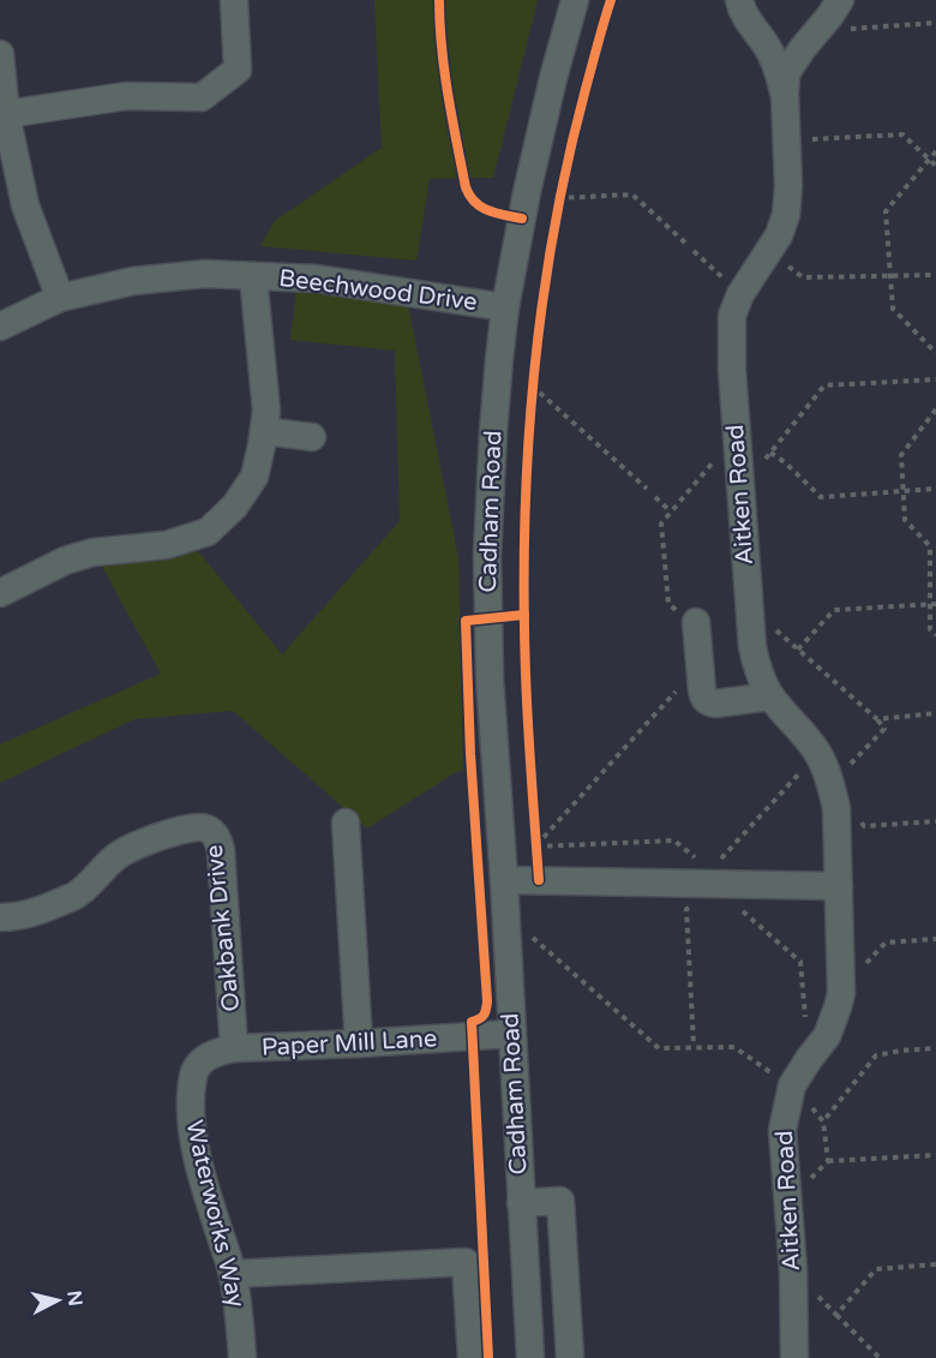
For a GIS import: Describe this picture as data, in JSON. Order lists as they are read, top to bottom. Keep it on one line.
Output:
{"streets":{"street":["Beechwood Drive","Aitken Road","Cadham Road","Oakbank Drive","Paper Mill Lane","Waterworks Way"]},"crossings":[["Beechwood Drive","Cadham Road"],["Cadham Road","Paper Mill Lane"],["Oakbank Drive","Paper Mill Lane"],["Paper Mill Lane","Waterworks Way"]],"north":"right"}
